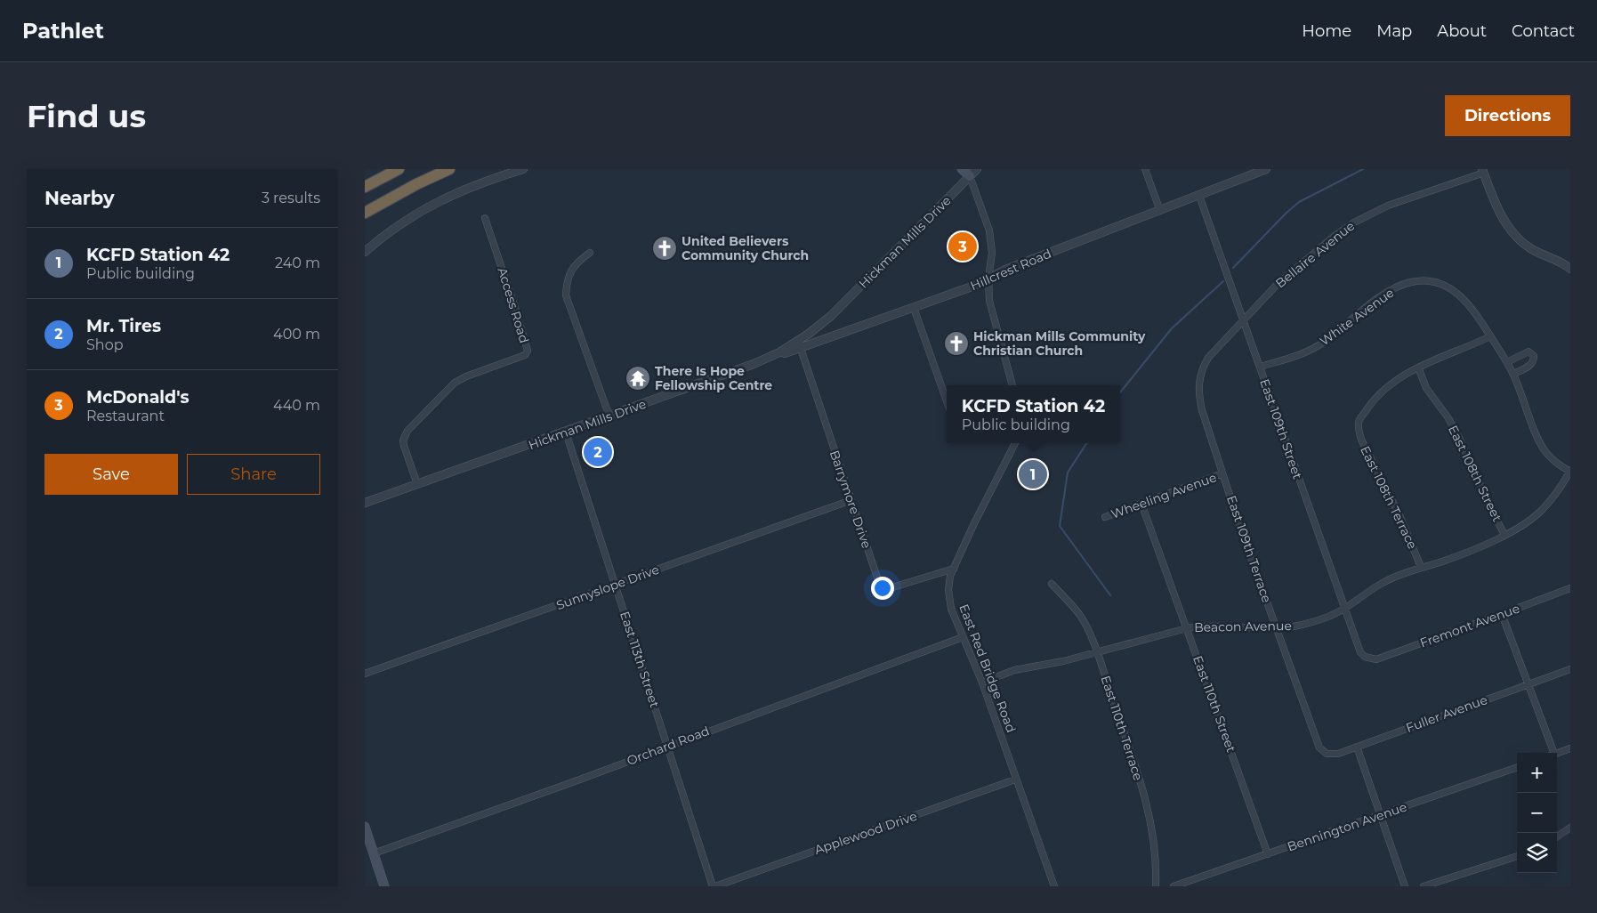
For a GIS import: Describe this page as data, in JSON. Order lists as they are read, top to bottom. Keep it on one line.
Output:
{"streets":{"street":["Hickman Mills Drive","Bellaire Avenue","Hillcrest Road","Access Road","White Avenue","East 109th Street","East 108th Street","Wheeling Avenue","East 108th Terrace","Barrymore Drive","East 109th Terrace","Sunnyslope Drive","Fremont Avenue","Beacon Avenue","East 113th Street","East Red Bridge Road","East 110th Street","Fuller Avenue","East 110th Terrace","Orchard Road","Bennington Avenue","Applewood Drive"]},"crossings":[["Hickman Mills Drive","Hillcrest Road"],["Hickman Mills Drive","Access Road"],["Hickman Mills Drive","Barrymore Drive"],["Hickman Mills Drive","East 113th Street"],["Bellaire Avenue","East 109th Street"],["Bellaire Avenue","East 109th Terrace"],["Hillcrest Road","East 109th Street"],["Hillcrest Road","Barrymore Drive"],["White Avenue","East 109th Street"],["East 109th Street","Fremont Avenue"],["East 109th Street","Beacon Avenue"],["East 108th Street","East 108th Terrace"],["East 108th Street","Beacon Avenue"],["Wheeling Avenue","East 109th Terrace"],["Wheeling Avenue","East 110th Street"],["East 108th Terrace","Beacon Avenue"],["Barrymore Drive","Sunnyslope Drive"],["Barrymore Drive","East Red Bridge Road"],["East 109th Terrace","Beacon Avenue"],["East 109th Terrace","Fuller Avenue"],["Sunnyslope Drive","East 113th Street"],["Beacon Avenue","East Red Bridge Road"],["Beacon Avenue","East 110th Street"],["Beacon Avenue","East 110th Terrace"],["East 113th Street","Orchard Road"],["East 113th Street","Applewood Drive"],["East Red Bridge Road","Orchard Road"],["East Red Bridge Road","Applewood Drive"],["East 110th Street","Bennington Avenue"]],"places":{"church":["United Believers Community Church","Hickman Mills Community Christian Church"],"temple":["There Is Hope Fellowship Centre"]},"page":{"header":"Pathlet","nav":["Home","Map","About","Contact"],"buttons":["Directions",["Save","Share"]],"title":"Find us","heading":["Nearby","3 results"],"list":[{"mark":"1","name":"KCFD Station 42","note":"Public building","value":"240 m"},{"mark":"2","name":"Mr. Tires","note":"Shop","value":"400 m"},{"mark":"3","name":"McDonald's","note":"Restaurant","value":"440 m"}],"pins":["3","2","1"],"popup":["KCFD Station 42","Public building"],"map_buttons":["+","−"]}}
